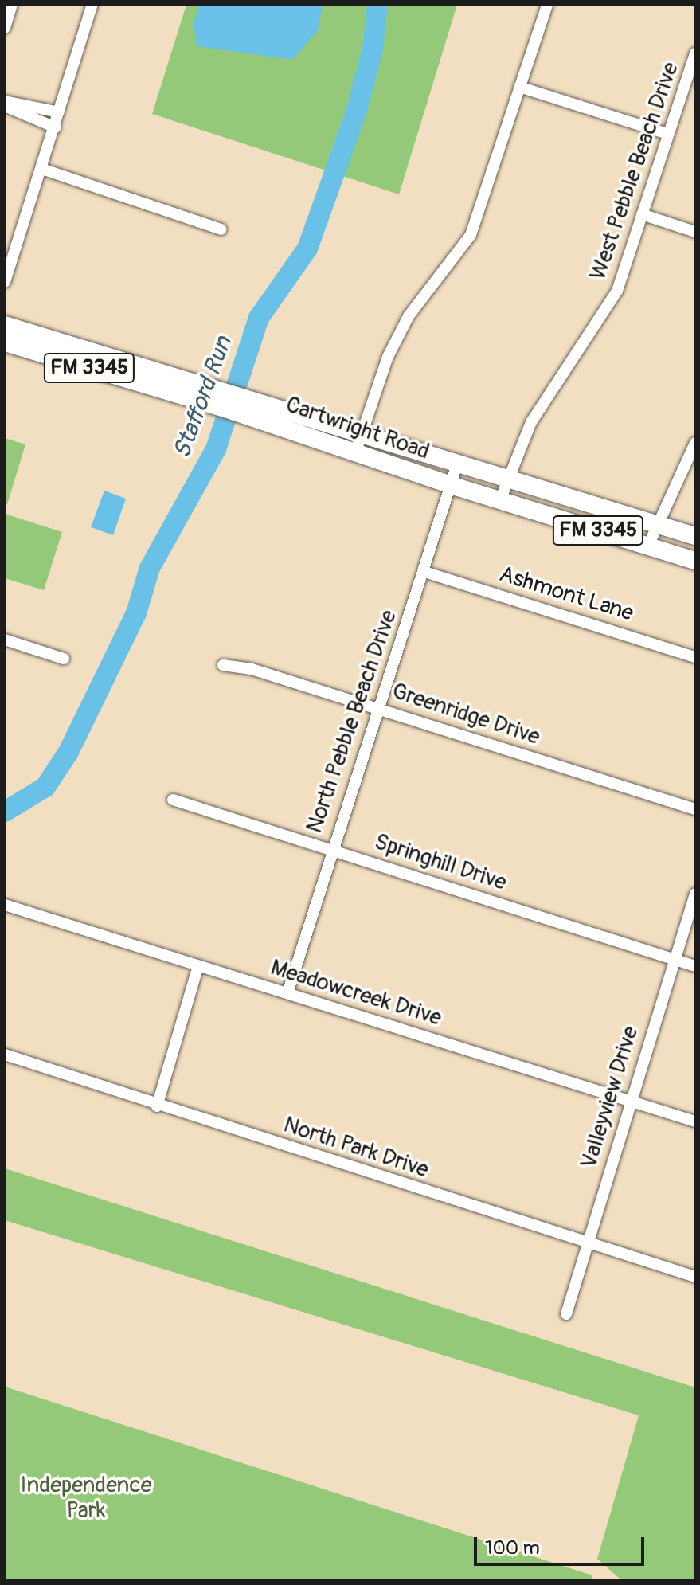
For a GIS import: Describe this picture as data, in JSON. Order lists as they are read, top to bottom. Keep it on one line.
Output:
{"streets":{"main road":["FM 3345","Cartwright Road"],"street":["West Pebble Beach Drive","Ashmont Lane","Greenridge Drive","North Pebble Beach Drive","Springhill Drive","Meadowcreek Drive","Valleyview Drive","North Park Drive"]},"crossings":[["West Pebble Beach Drive","Cartwright Road"],["Cartwright Road","North Pebble Beach Drive"],["Ashmont Lane","North Pebble Beach Drive"],["Greenridge Drive","North Pebble Beach Drive"],["North Pebble Beach Drive","Springhill Drive"],["North Pebble Beach Drive","Meadowcreek Drive"],["Springhill Drive","Valleyview Drive"],["Meadowcreek Drive","Valleyview Drive"],["Valleyview Drive","North Park Drive"]],"water":["Stafford Run"],"parks":["Independence Park"],"scale_bar":"100 m"}
